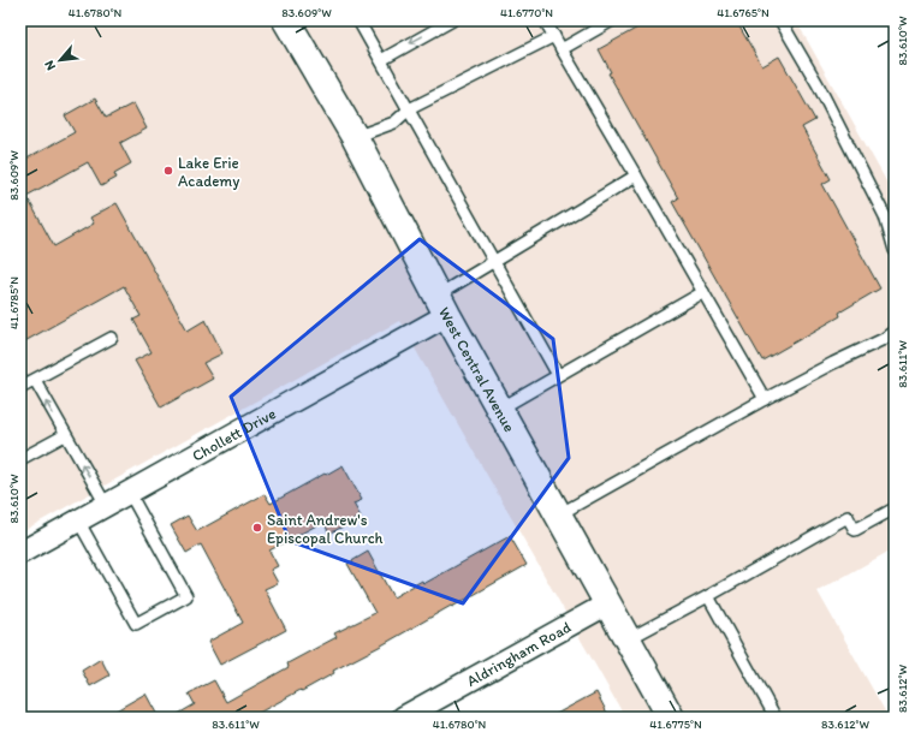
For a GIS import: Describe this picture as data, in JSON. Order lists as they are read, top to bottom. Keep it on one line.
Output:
{"streets":{"main road":["West Central Avenue"],"street":["Chollett Drive","Aldringham Road"]},"crossings":[["West Central Avenue","Chollett Drive"],["West Central Avenue","Aldringham Road"]],"places":["Lake Erie Academy","Saint Andrew's Episcopal Church"],"north":"bottom left","coordinates":["41.6780°N","83.609°W","41.6770°N","41.6765°N","83.610°W","41.6785°N","83.611°W","83.612°W","41.6775°N"]}
